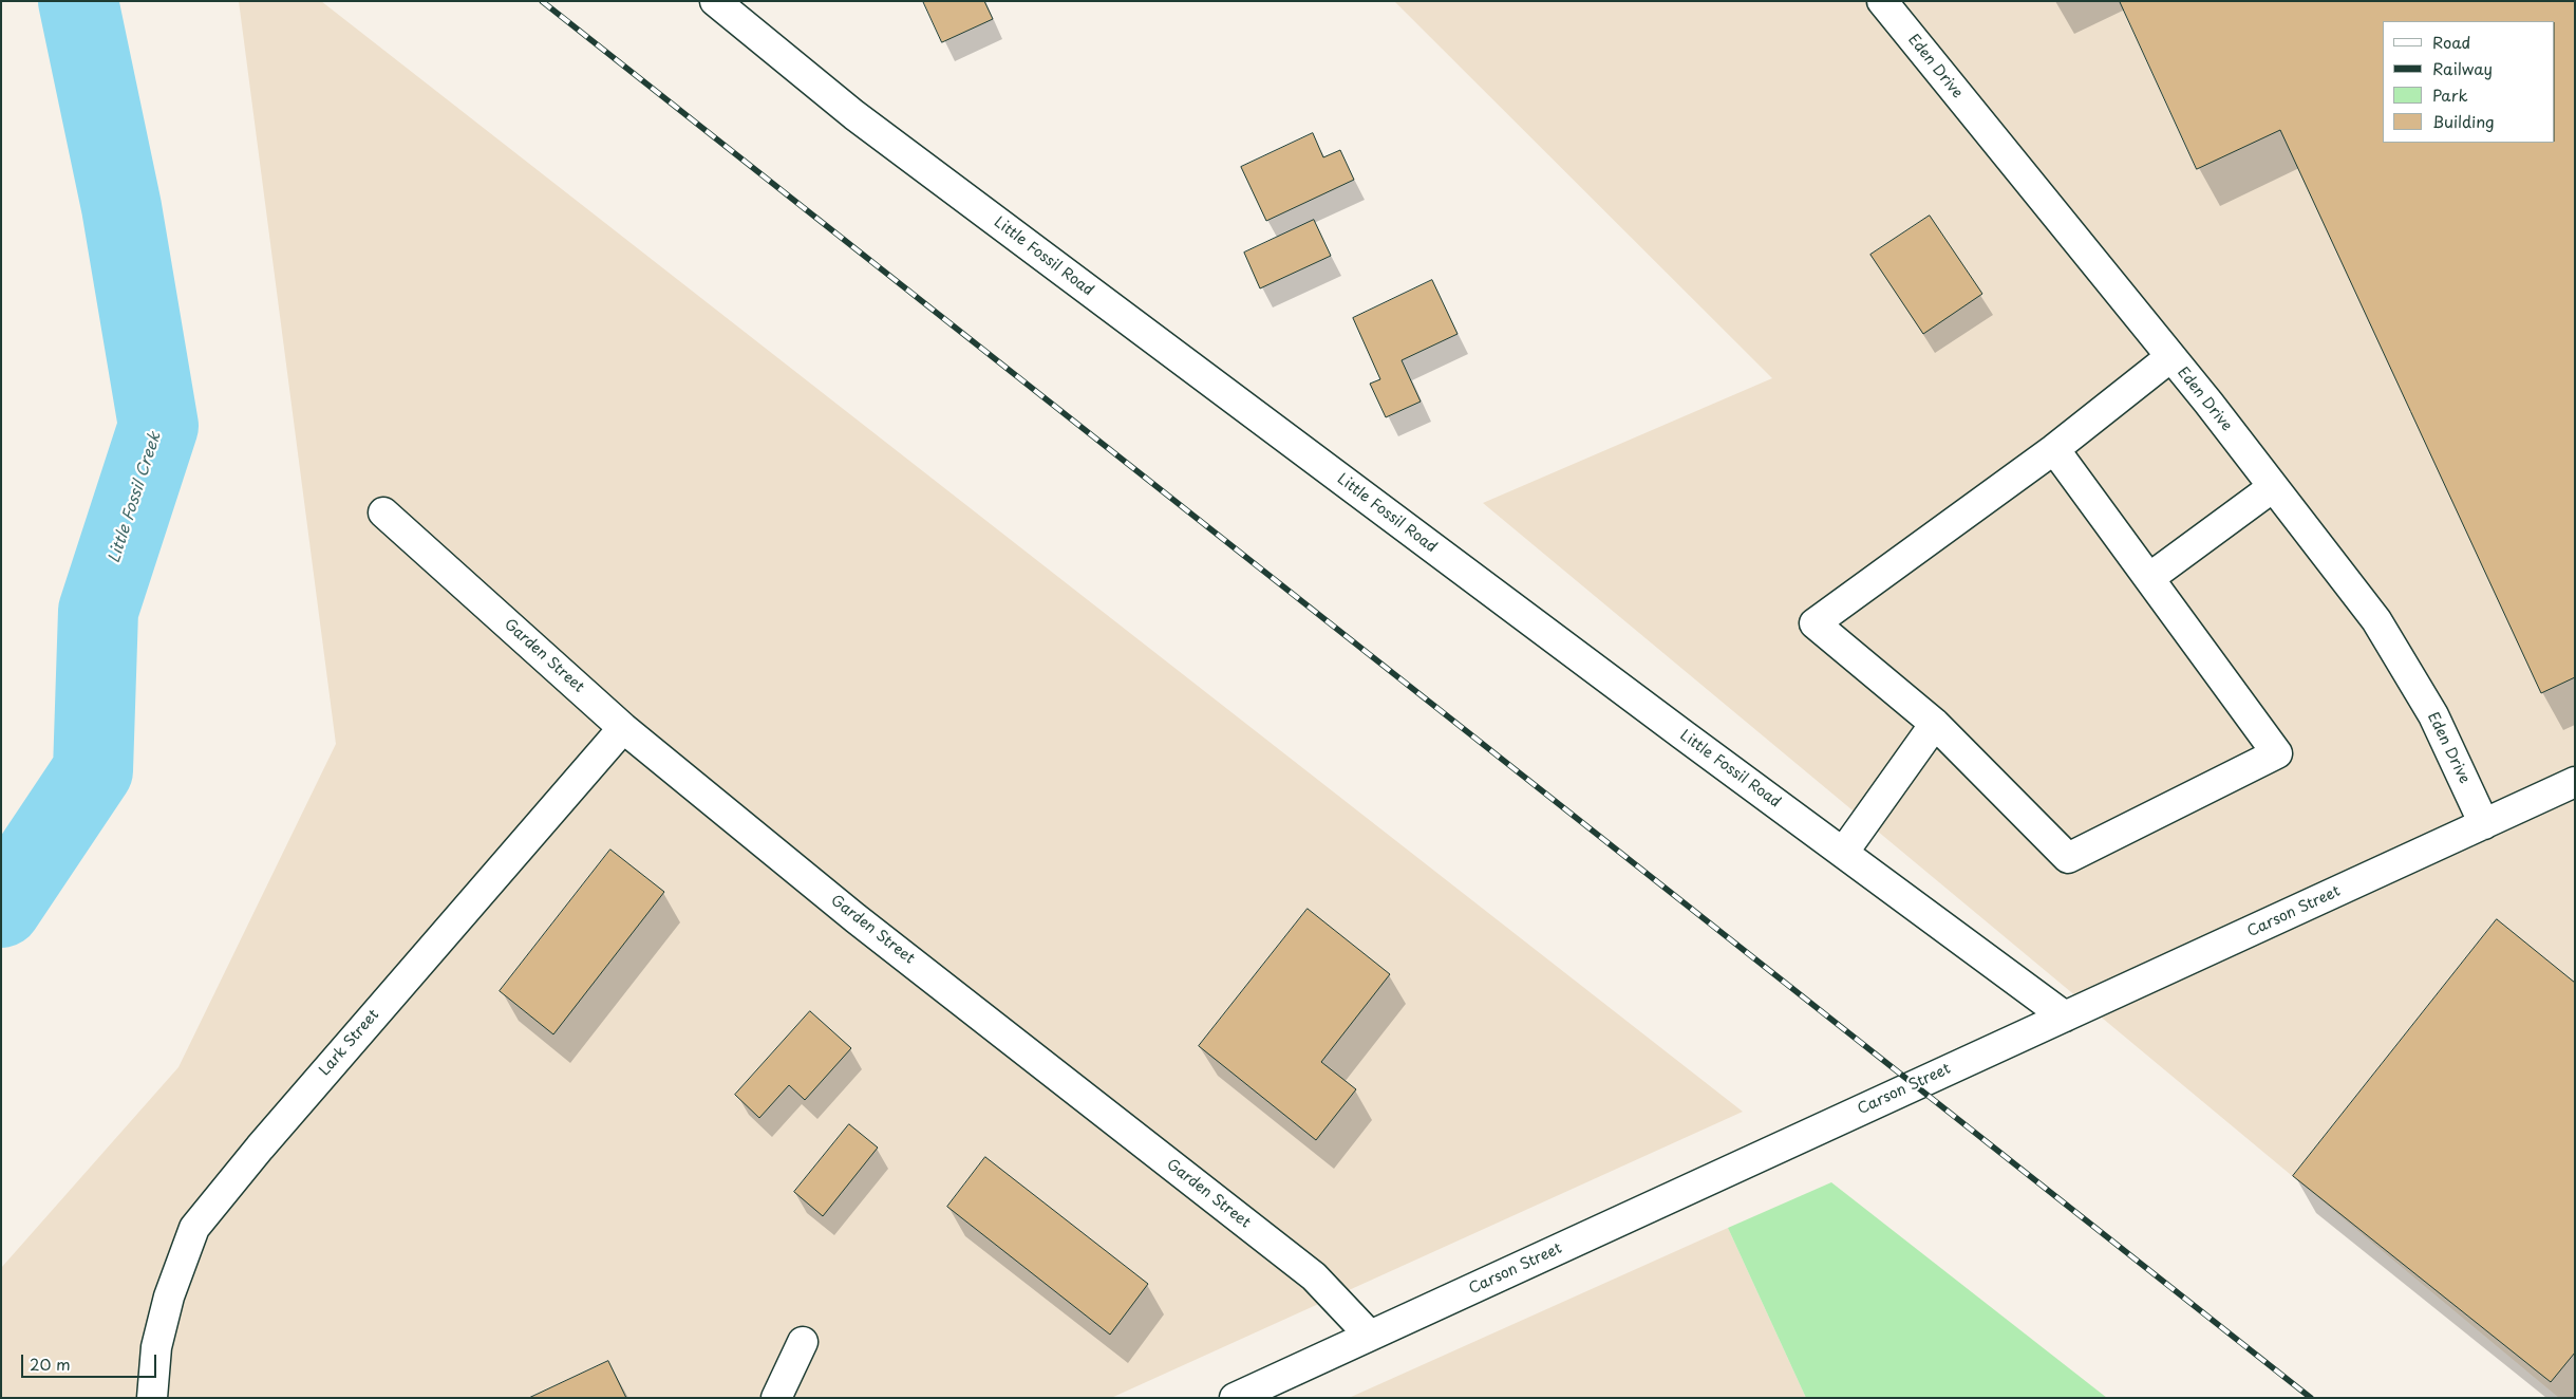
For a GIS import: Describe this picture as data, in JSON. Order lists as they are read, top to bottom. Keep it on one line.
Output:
{"streets":{"street":["Eden Drive","Little Fossil Road","Garden Street","Carson Street","Lark Street"]},"crossings":[["Eden Drive","Carson Street"],["Little Fossil Road","Carson Street"],["Garden Street","Carson Street"],["Garden Street","Lark Street"]],"water":["Little Fossil Creek"],"legend":["Road","Railway","Park","Building"],"scale_bar":"20 m"}
